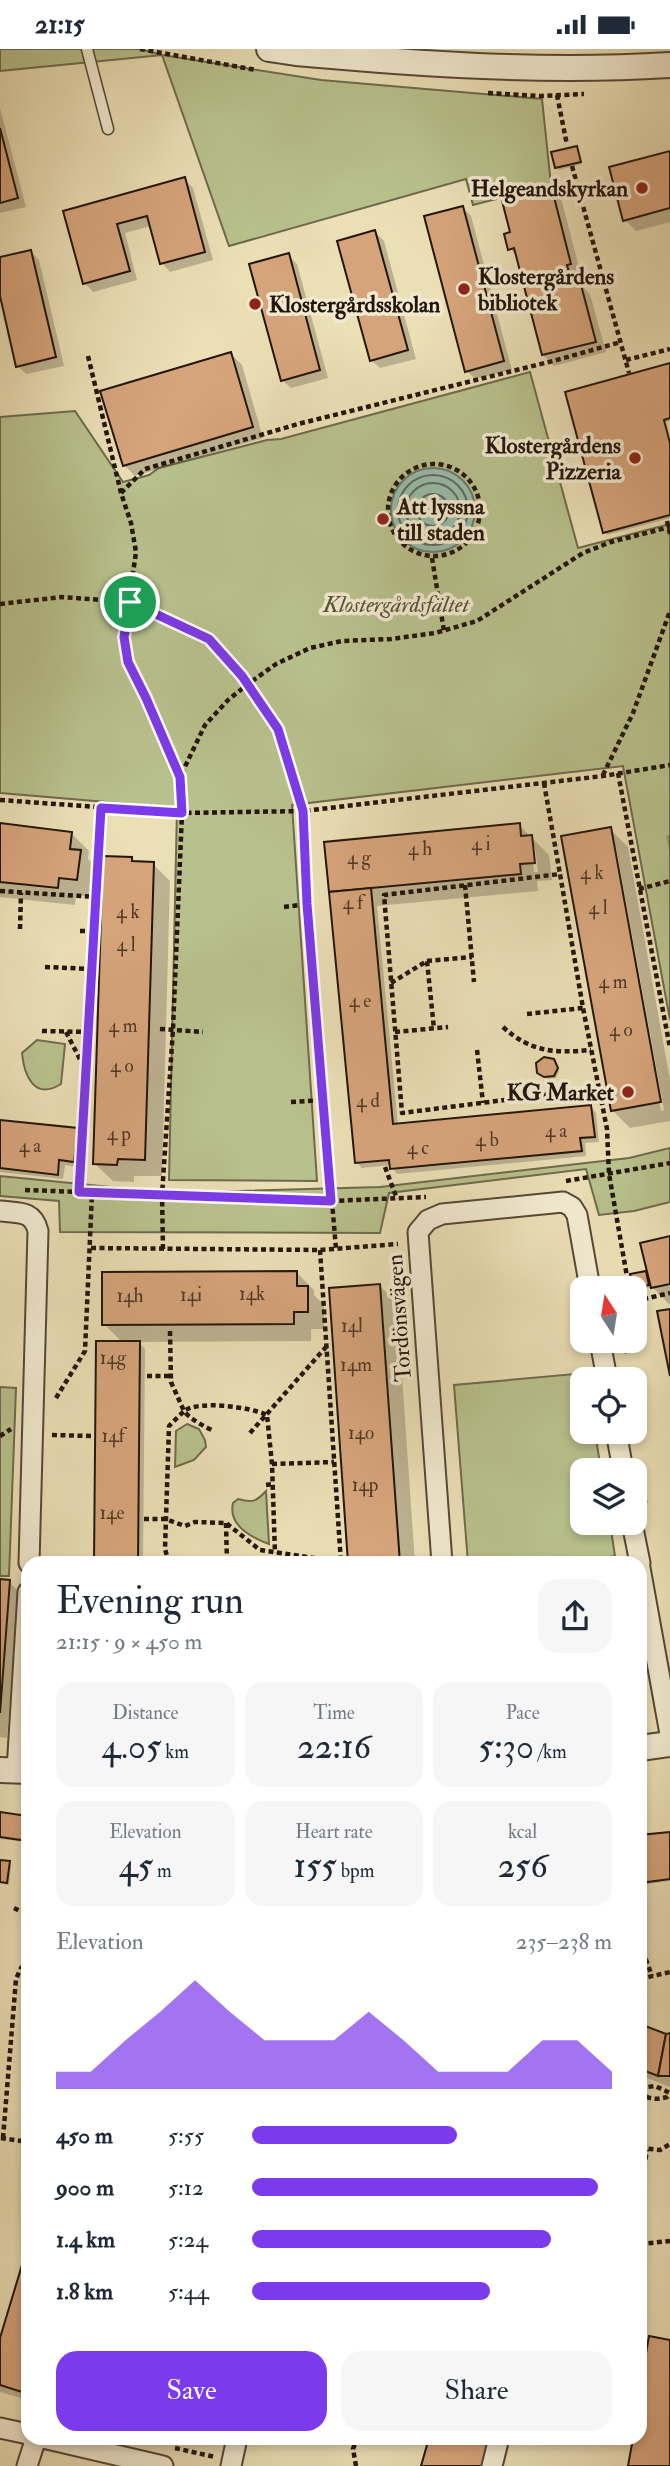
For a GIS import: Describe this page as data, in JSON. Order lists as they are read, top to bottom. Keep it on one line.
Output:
{"streets":{"street":["Tordönsvägen"]},"parks":["Klostergårdsfältet"],"places":["Helgeandskyrkan","Klostergårdens bibliotek","Klostergårdsskolan","Klostergårdens Pizzeria","Att lyssna till staden","KG Market"],"house_numbers":["4 i","4 h","4 g","4 k","4 f","4 l","4 k","4 l","4 m","4 e","4 m","4 o","4 o","4 d","4 a","4 p","4 b","4 a","4 c","14k","14i","14h","14l","14g","14m","14o","14f","14p","14e"],"north":"top","page":{"status":"21:15","heading":["Evening run","21:15 · 9 × 450 m"],"stats":[["Distance","4.05 km"],["Time","22:16"],["Pace","5:30 /km"],["Elevation","45 m"],["Heart rate","155 bpm"],["kcal","256"]],"chart":["Elevation","235–238 m"],"list":[{"name":"450 m","note":"5:55"},{"name":"900 m","note":"5:12"},{"name":"1.4 km","note":"5:24"},{"name":"1.8 km","note":"5:44"}],"buttons":["Save","Share"]}}
